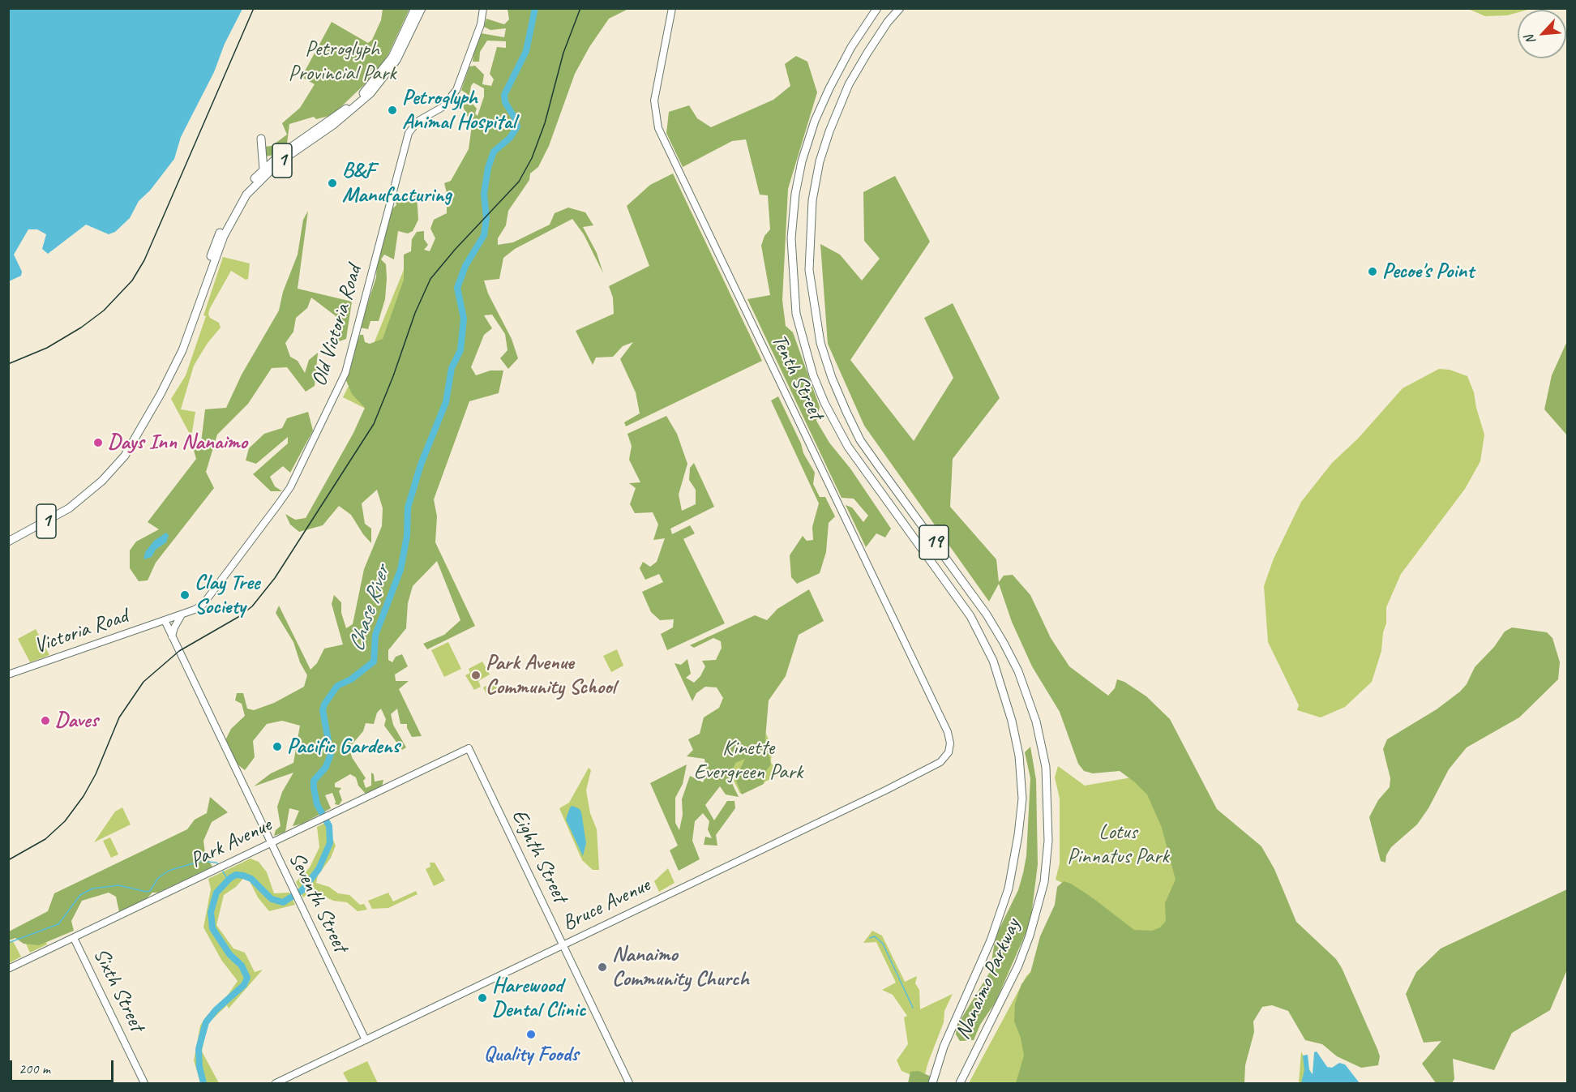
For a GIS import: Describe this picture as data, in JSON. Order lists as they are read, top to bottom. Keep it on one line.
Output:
{"streets":{"highway":["1","19","Nanaimo Parkway"],"street":["Old Victoria Road","Tenth Street","Victoria Road","Park Avenue","Eighth Street","Seventh Street","Bruce Avenue","Sixth Street"]},"crossings":[["Old Victoria Road","Victoria Road"],["Old Victoria Road","Seventh Street"],["Tenth Street","Bruce Avenue"],["Victoria Road","Seventh Street"],["Park Avenue","Eighth Street"],["Park Avenue","Seventh Street"],["Park Avenue","Sixth Street"],["Eighth Street","Bruce Avenue"],["Seventh Street","Bruce Avenue"]],"water":["Chase River"],"parks":["Petroglyph Provincial Park","Kinette Evergreen Park","Lotus Pinnatus Park"],"places":["Petroglyph Animal Hospital","B&F Manufacturing","Pecoe's Point","Days Inn Nanaimo","Clay Tree Society","Park Avenue Community School","Daves","Pacific Gardens","Nanaimo Community Church","Harewood Dental Clinic","Quality Foods"],"scale_bar":"200 m","north":"bottom left"}
